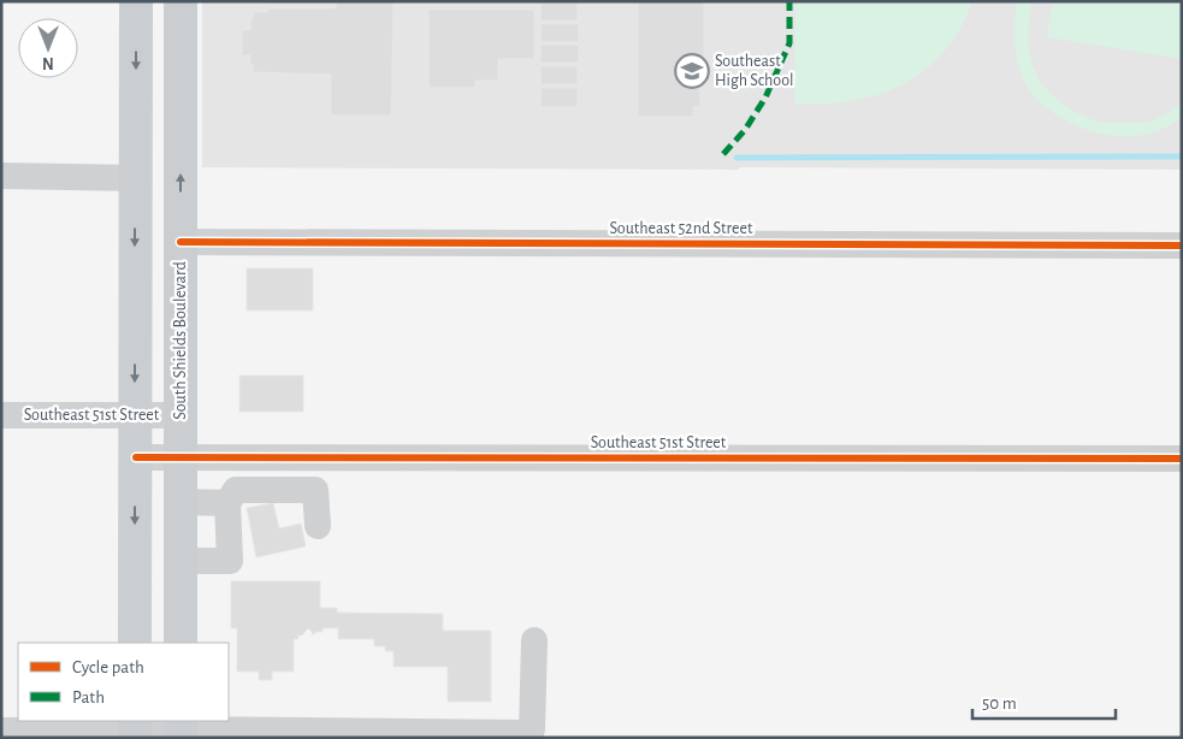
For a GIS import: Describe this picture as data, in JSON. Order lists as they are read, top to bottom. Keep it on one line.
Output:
{"streets":{"main road":["South Shields Boulevard"],"street":["Southeast 52nd Street","Southeast 51st Street"]},"crossings":[["Southeast 52nd Street","South Shields Boulevard"],["South Shields Boulevard","Southeast 51st Street"]],"places":{"school or university":["Southeast High School"]},"legend":["Cycle path","Path"],"scale_bar":"50 m","north":"bottom"}
